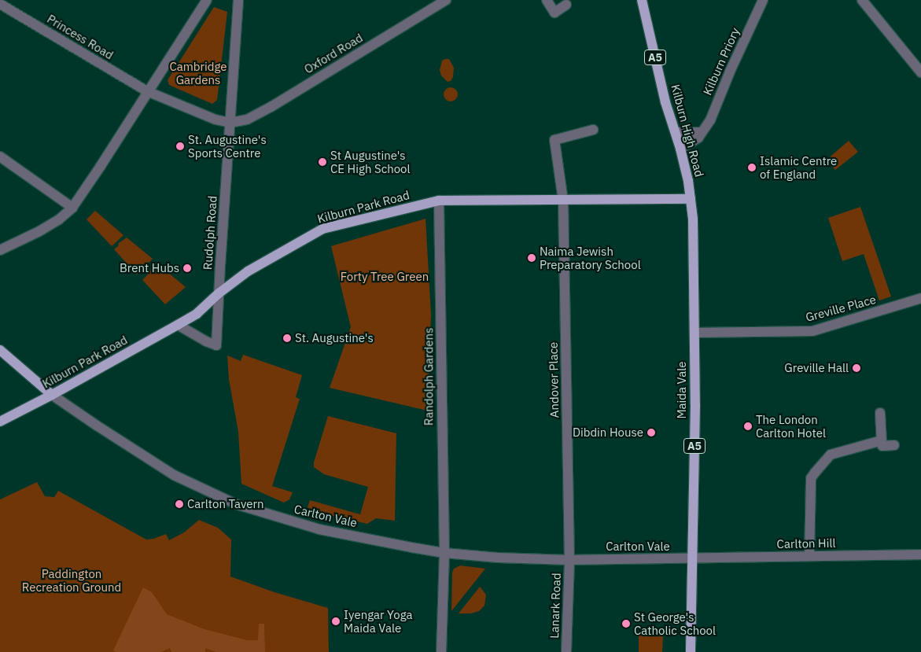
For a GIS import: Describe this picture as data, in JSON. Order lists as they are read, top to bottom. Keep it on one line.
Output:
{"streets":{"main road":["A5","Kilburn High Road","Kilburn Park Road","Maida Vale","Carlton Vale"],"street":["Princess Road","Oxford Road","Kilburn Priory","Rudolph Road","Greville Place","Randolph Gardens","Andover Place","Carlton Hill","Lanark Road"]},"crossings":[["Oxford Road","Rudolph Road"],["Kilburn Priory","Kilburn High Road"],["Kilburn High Road","Kilburn Park Road"],["Kilburn High Road","Maida Vale"],["Kilburn Park Road","Rudolph Road"],["Kilburn Park Road","Randolph Gardens"],["Kilburn Park Road","Andover Place"],["Kilburn Park Road","Maida Vale"],["Kilburn Park Road","Carlton Vale"],["Greville Place","Maida Vale"],["Randolph Gardens","Carlton Vale"],["Andover Place","Carlton Vale"],["Andover Place","Lanark Road"],["Maida Vale","Carlton Vale"],["Maida Vale","Carlton Hill"],["Carlton Vale","Carlton Hill"],["Carlton Vale","Lanark Road"]],"parks":["Cambridge Gardens","Forty Tree Green","Paddington Recreation Ground"],"places":["St. Augustine's Sports Centre","St Augustine's CE High School","Islamic Centre of England","Naima Jewish Preparatory School","Brent Hubs","St. Augustine's","Greville Hall","The London Carlton Hotel","Dibdin House","Carlton Tavern","Iyengar Yoga Maida Vale","St George's Catholic School"]}
